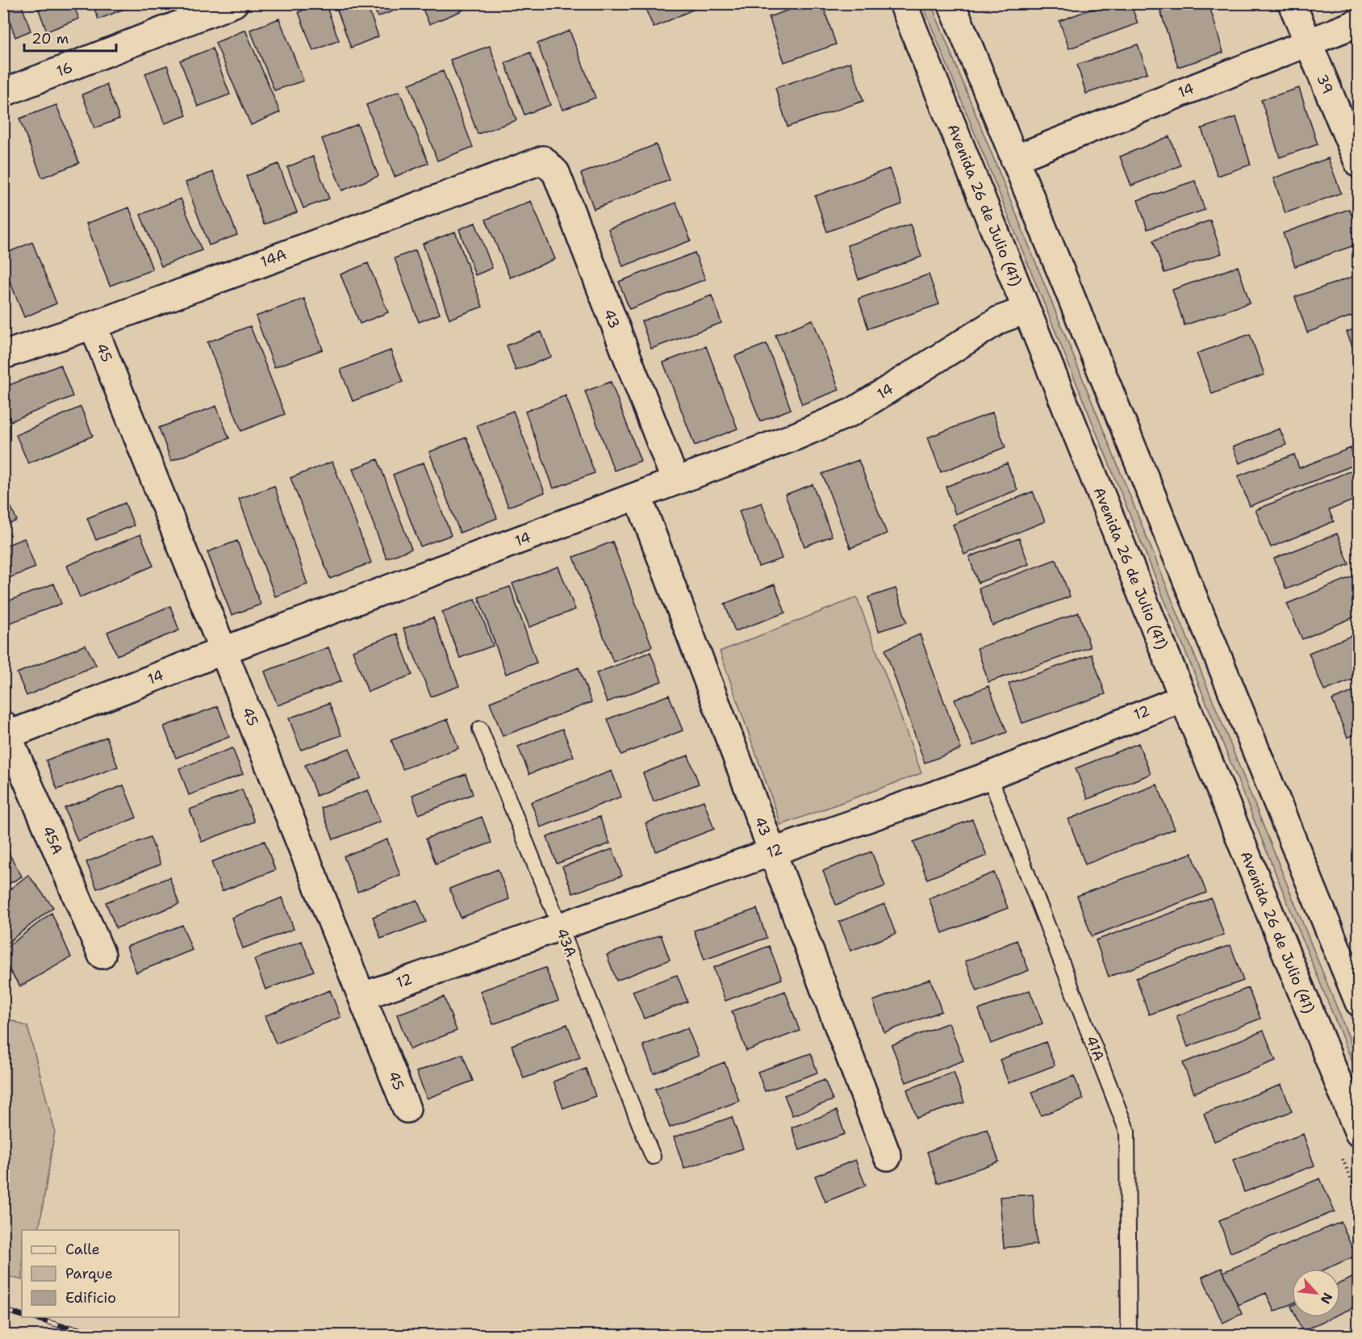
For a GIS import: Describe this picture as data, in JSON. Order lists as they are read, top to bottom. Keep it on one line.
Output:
{"streets":{"street":["16","39","14","Avenida 26 de Julio (41)","14A","43","45","12","45A"],"lane":["43A","41A"]},"crossings":[["39","14"],["14","Avenida 26 de Julio (41)"],["14","43"],["14","45"],["14","45A"],["Avenida 26 de Julio (41)","12"],["14A","43"],["14A","45"],["43","12"],["45","12"],["12","43A"],["12","41A"]],"legend":["Calle","Parque","Edificio"],"scale_bar":"20 m","north":"bottom right"}
